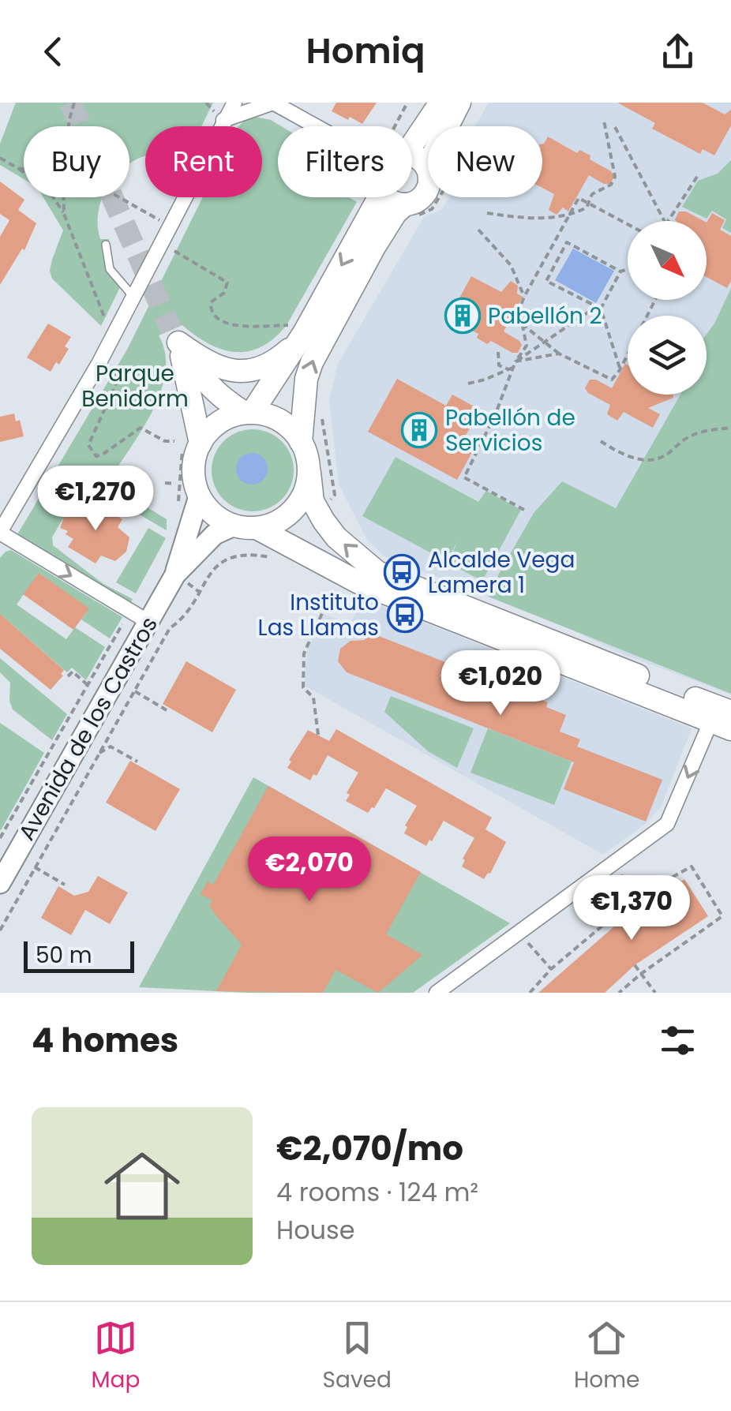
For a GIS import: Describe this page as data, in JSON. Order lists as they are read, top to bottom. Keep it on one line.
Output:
{"streets":{"main road":["Avenida de los Castros"]},"parks":["Parque Benidorm"],"places":{"building":["Pabellón 2","Pabellón de Servicios"],"bus stop":["Alcalde Vega Lamera 1","Instituto Las Llamas"]},"scale_bar":"50 m","north":"bottom right","page":{"header":"Homiq","chip":["Buy","Rent","Filters","New"],"price":["€1,270","€1,020","€2,070","€1,370"],"scale":"50 m","heading":"4 homes","list":[{"name":"€2,070/mo","note":"4 rooms · 124 m² · House"}],"tabs":["Map","Saved","Home"]}}
